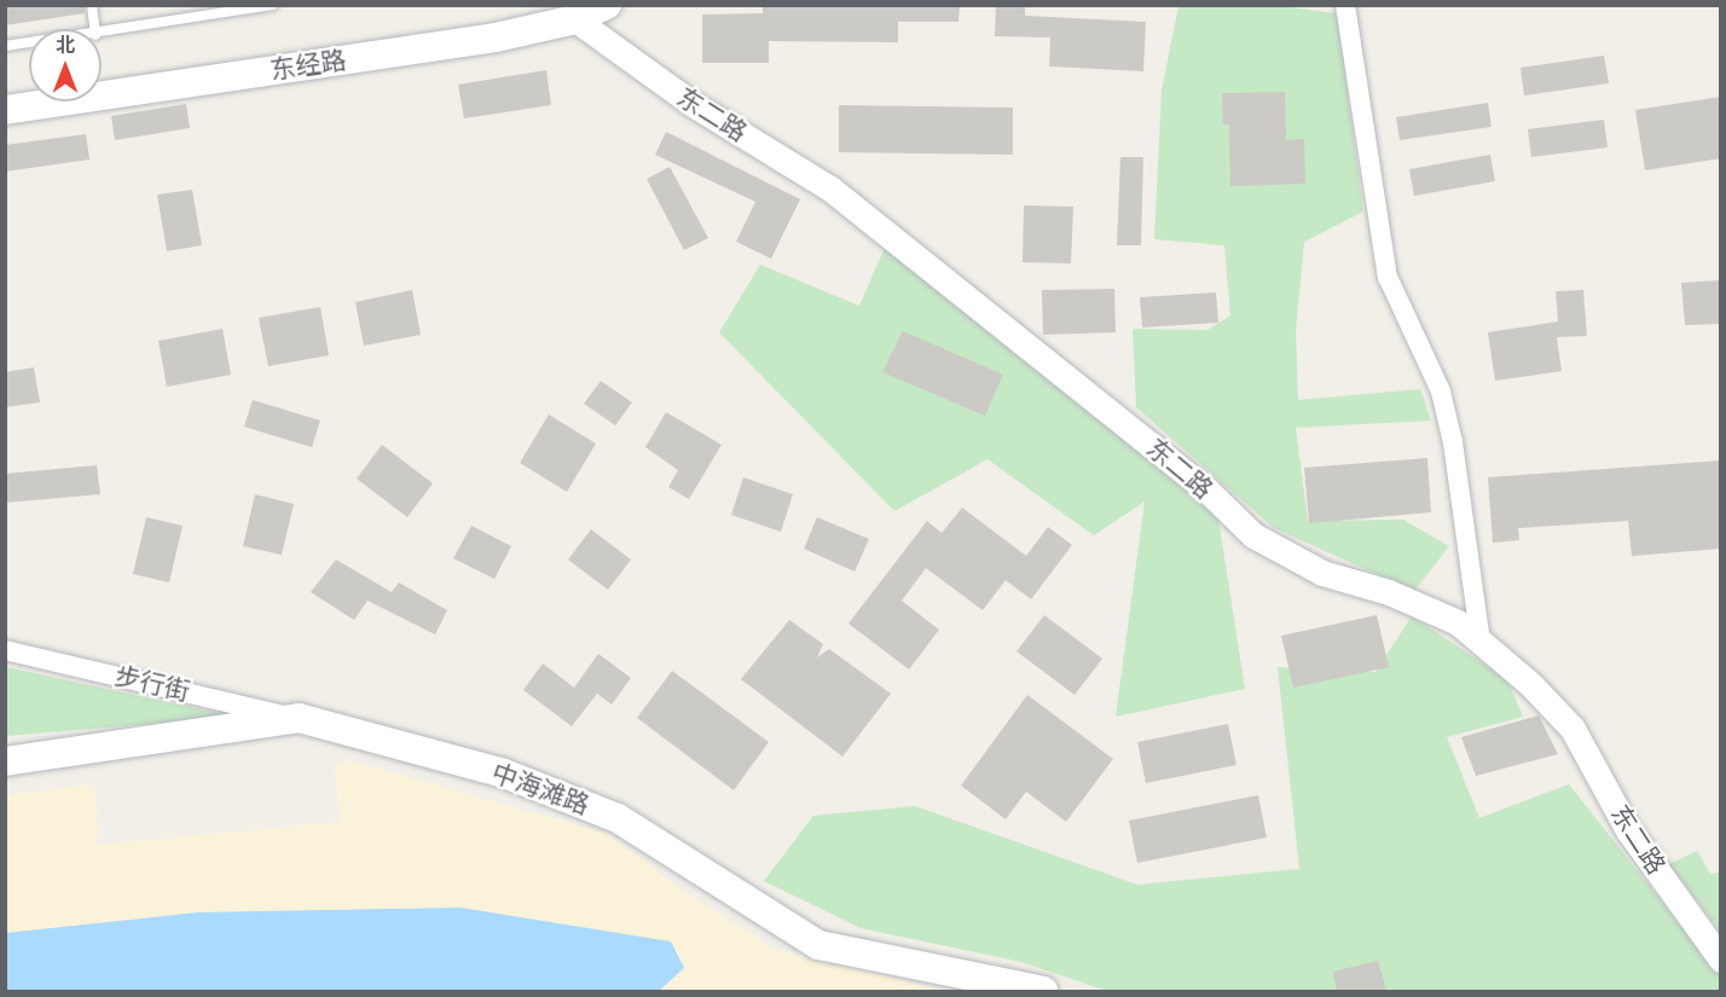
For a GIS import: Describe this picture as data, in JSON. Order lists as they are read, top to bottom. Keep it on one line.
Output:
{"streets":{"main road":["东经路","中海滩路"],"street":["东二路","步行街"]},"crossings":[["东经路","东二路"],["步行街","中海滩路"]],"north":"top"}
